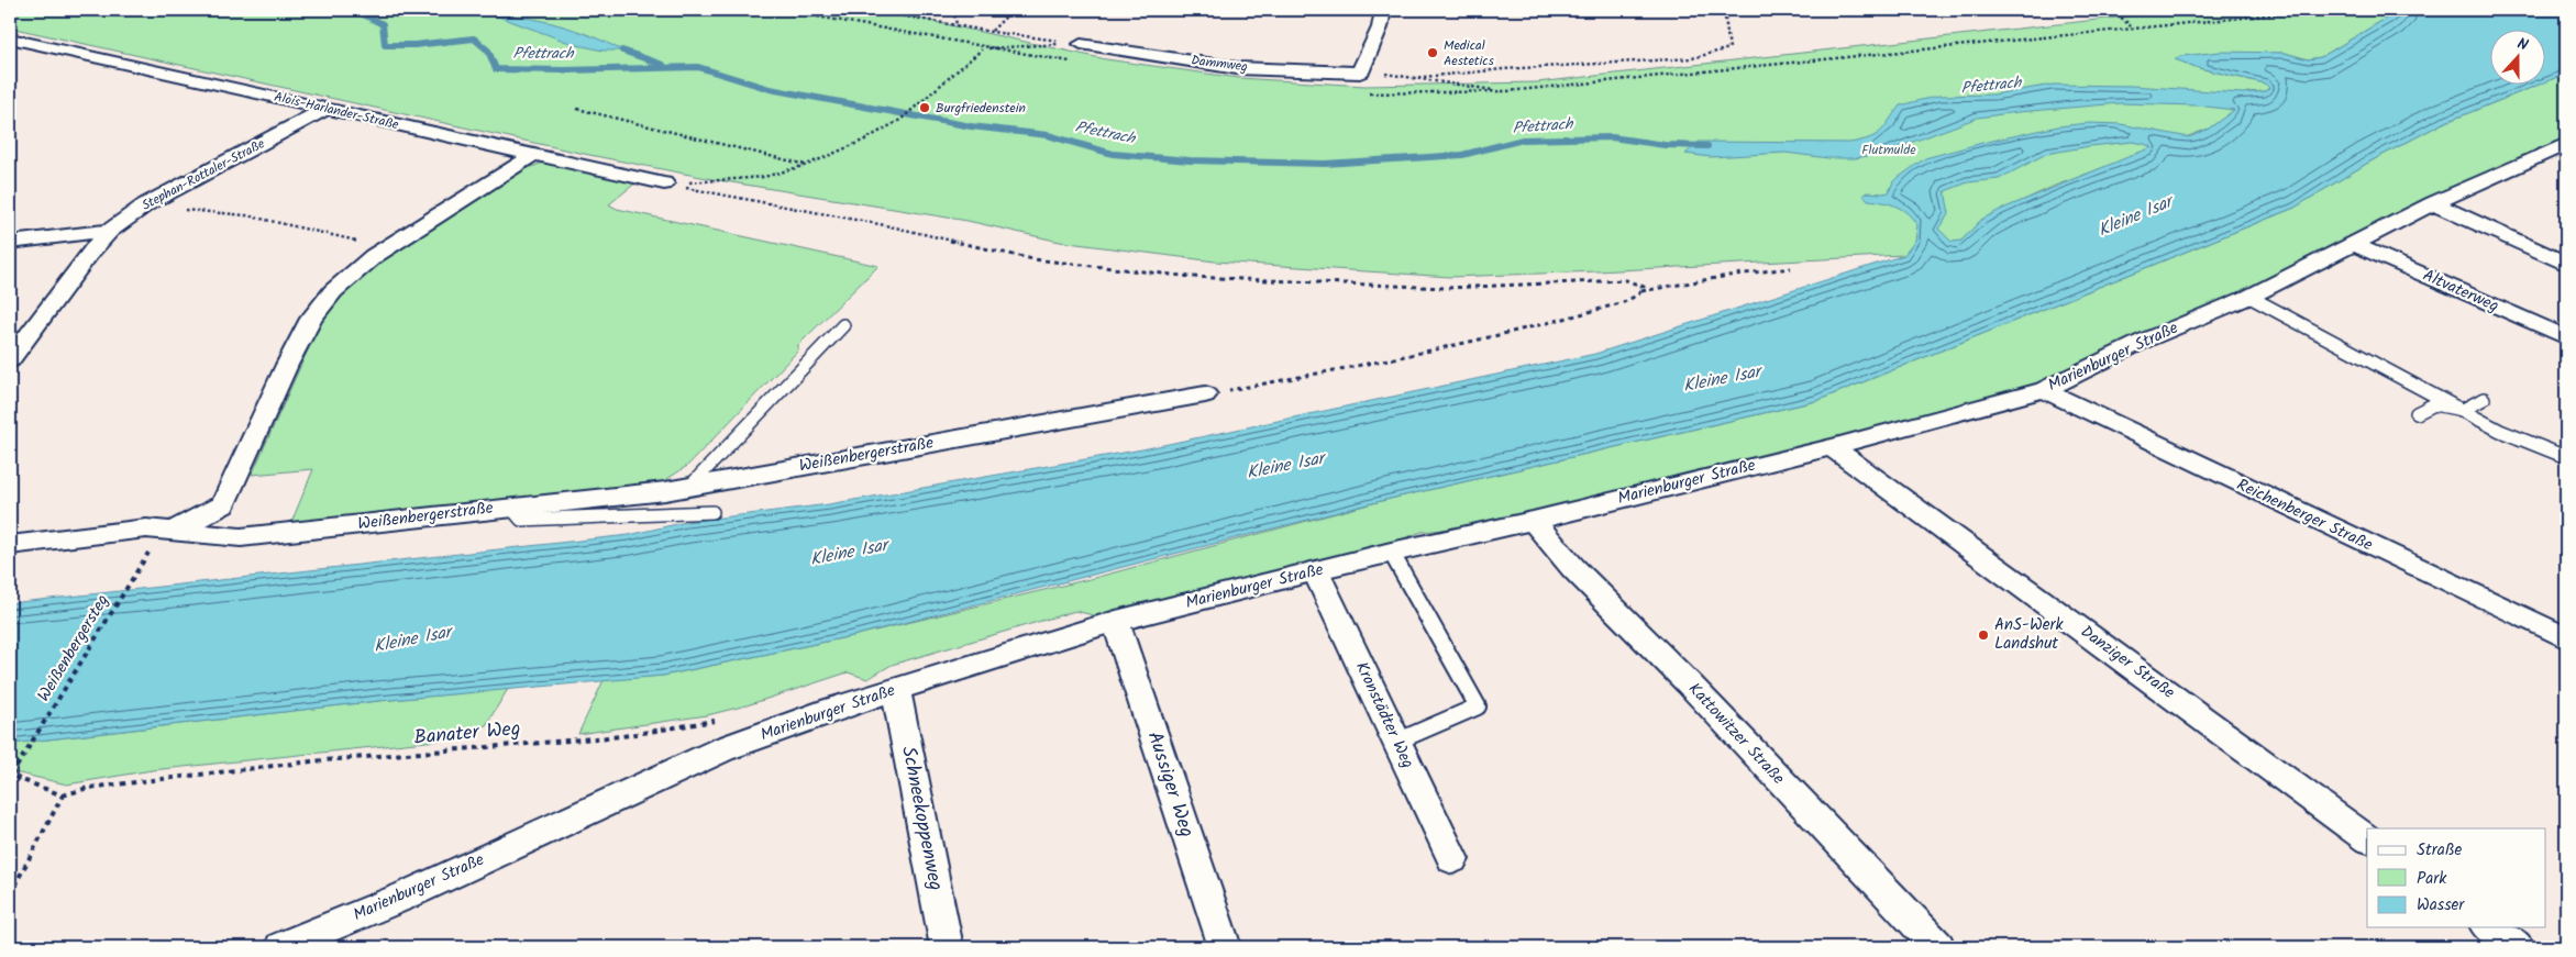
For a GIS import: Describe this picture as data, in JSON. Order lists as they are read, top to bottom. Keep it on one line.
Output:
{"streets":{"street":["Dammweg","Alois-Harlander-Straße","Stephan-Rottaler-Straße","Altvaterweg","Marienburger Straße","Weißenbergerstraße","Reichenberger Straße","Danziger Straße","Kronstädter Weg","Kattowitzer Straße","Aussiger Weg","Schneekoppenweg"],"path":["Weißenbergersteg","Banater Weg"]},"crossings":[["Alois-Harlander-Straße","Stephan-Rottaler-Straße"],["Altvaterweg","Marienburger Straße"],["Marienburger Straße","Reichenberger Straße"],["Marienburger Straße","Danziger Straße"],["Marienburger Straße","Kronstädter Weg"],["Marienburger Straße","Kattowitzer Straße"],["Marienburger Straße","Aussiger Weg"],["Marienburger Straße","Schneekoppenweg"]],"water":["Pfettrach","Kleine Isar"],"parks":["Flutmulde"],"places":["Medical Aestetics","Burgfriedenstein","AnS-Werk Landshut"],"legend":["Straße","Park","Wasser"],"north":"top"}
